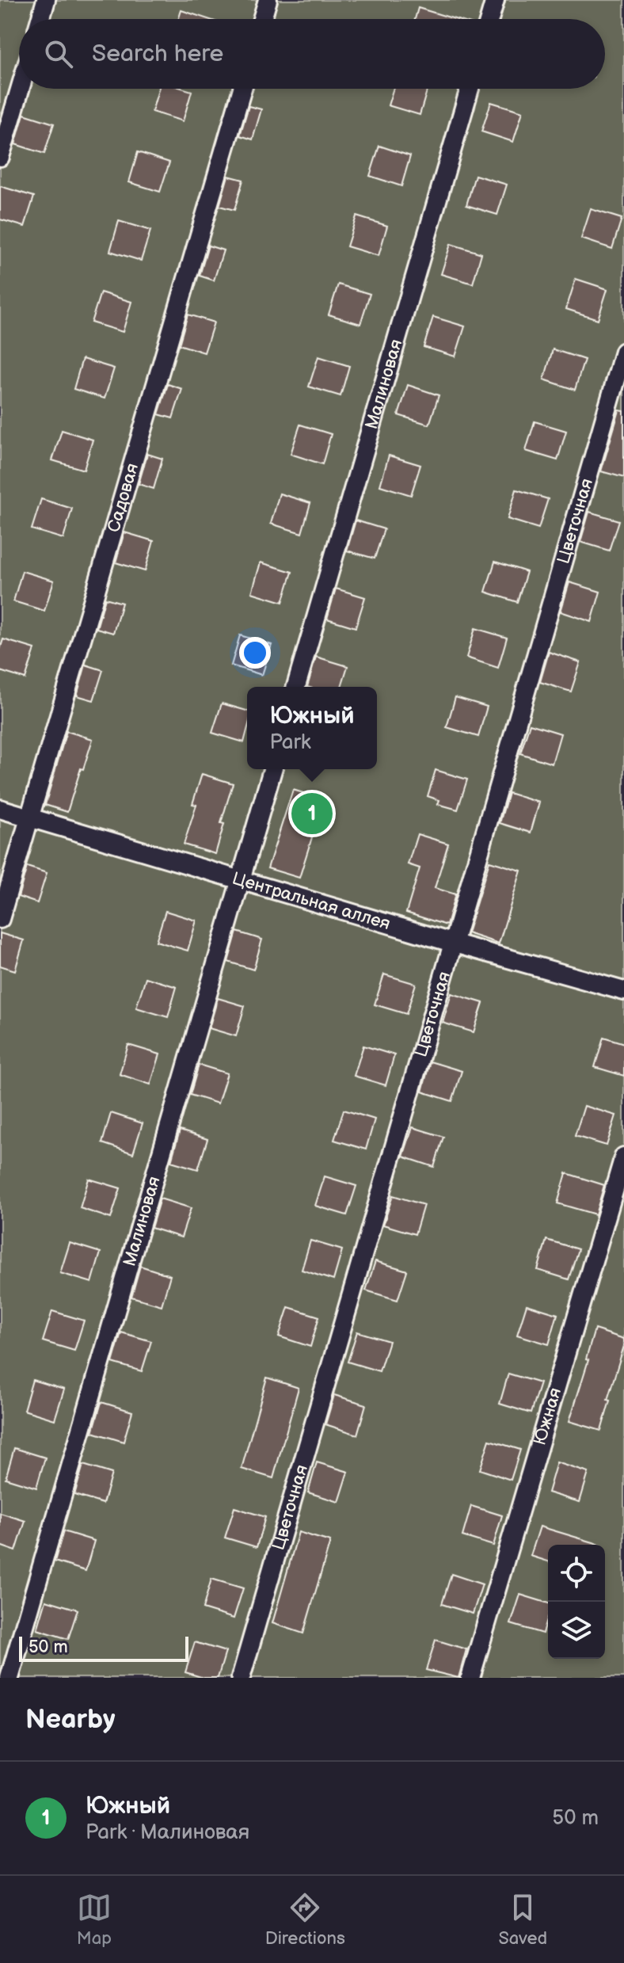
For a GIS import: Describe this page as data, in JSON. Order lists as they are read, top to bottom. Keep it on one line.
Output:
{"streets":{"street":["Малиновая","Садовая","Цветочная","Центральная аллея","Южная"]},"crossings":[["Малиновая","Центральная аллея"],["Садовая","Центральная аллея"],["Цветочная","Центральная аллея"]],"scale_bar":"50 m","page":{"search":"Search here","popup":["Южный","Park"],"pins":"1","scale":"50 m","heading":"Nearby","list":[{"mark":"1","name":"Южный","note":"Park · Малиновая","value":"50 m"}],"nav":["Map","Directions","Saved"]}}
